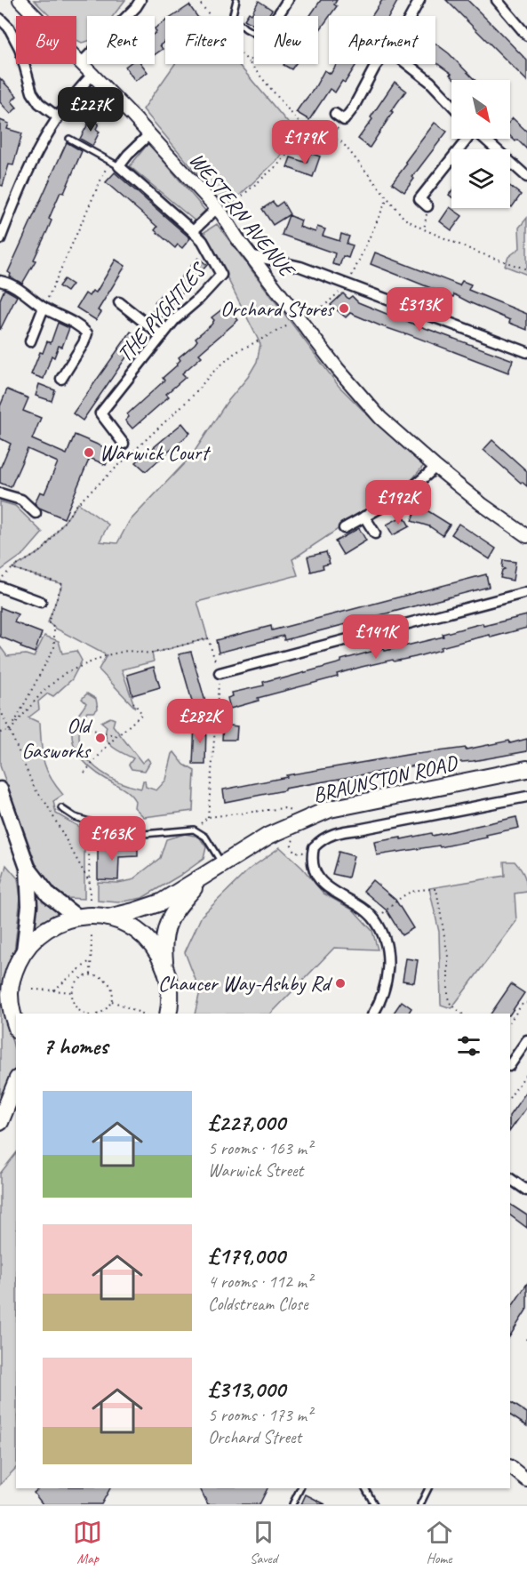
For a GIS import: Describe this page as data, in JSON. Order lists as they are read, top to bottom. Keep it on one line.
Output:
{"streets":{"main road":["BRAUNSTON ROAD"],"street":["WESTERN AVENUE","THE PYGHTLES"]},"crossings":[["WESTERN AVENUE","THE PYGHTLES"]],"places":["Orchard Stores","Warwick Court","Old Gasworks","Chaucer Way-Ashby Rd"],"north":"bottom right","page":{"chip":["Buy","Rent","Filters","New","Apartment"],"price":["£227K","£179K","£313K","£192K","£141K","£282K","£163K"],"heading":"7 homes","list":[{"name":"£227,000","note":"5 rooms · 163 m² · Warwick Street"},{"name":"£179,000","note":"4 rooms · 112 m² · Coldstream Close"},{"name":"£313,000","note":"5 rooms · 173 m² · Orchard Street"}],"tabs":["Map","Saved","Home"]}}
